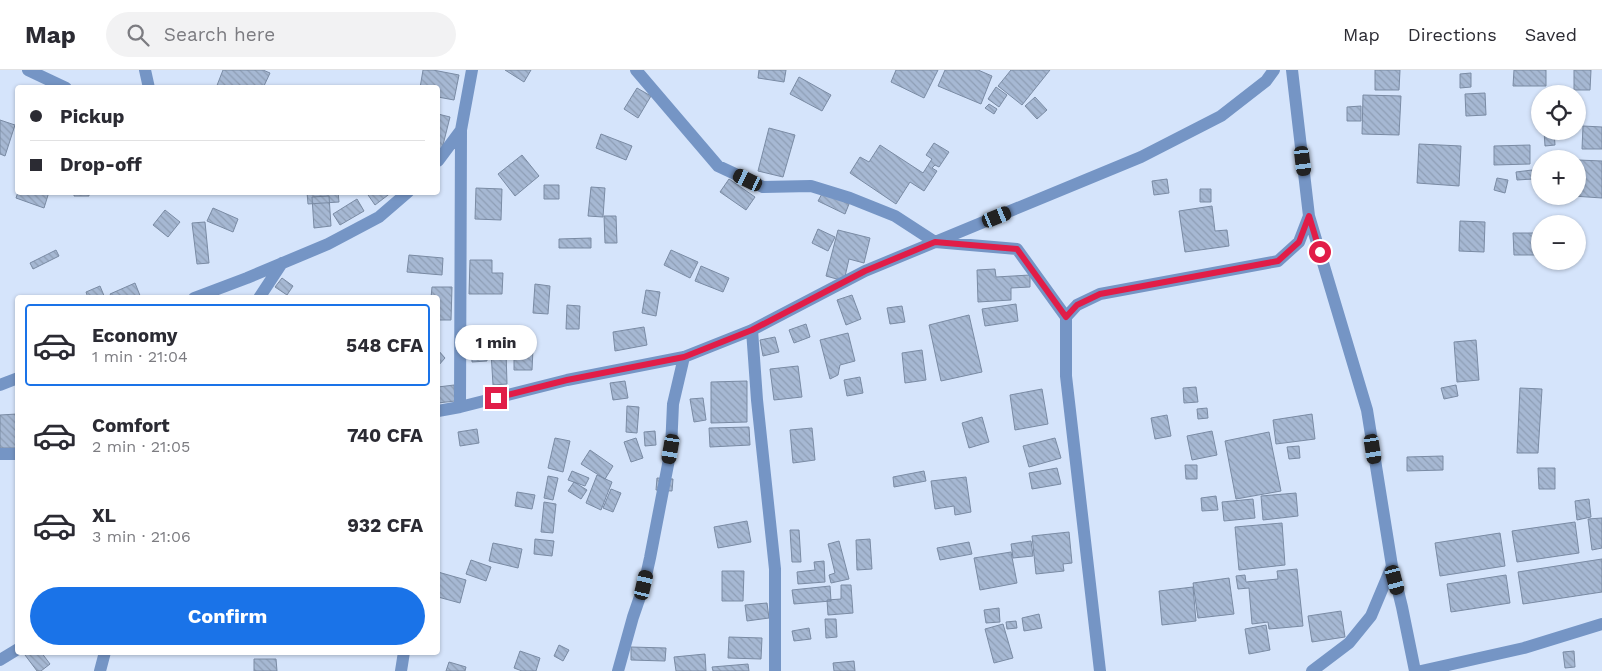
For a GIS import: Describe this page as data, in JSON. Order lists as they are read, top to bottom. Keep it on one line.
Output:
{"page":{"header":"Map","search":"Search here","nav":["Map","Directions","Saved"],"map_buttons":["+","−"],"banner":["Pickup","Drop-off"],"list":[{"name":"Economy","note":"1 min · 21:04","value":"548 CFA"},{"name":"Comfort","note":"2 min · 21:05","value":"740 CFA"},{"name":"XL","note":"3 min · 21:06","value":"932 CFA"}],"bubble":"1 min","buttons":"Confirm"}}
